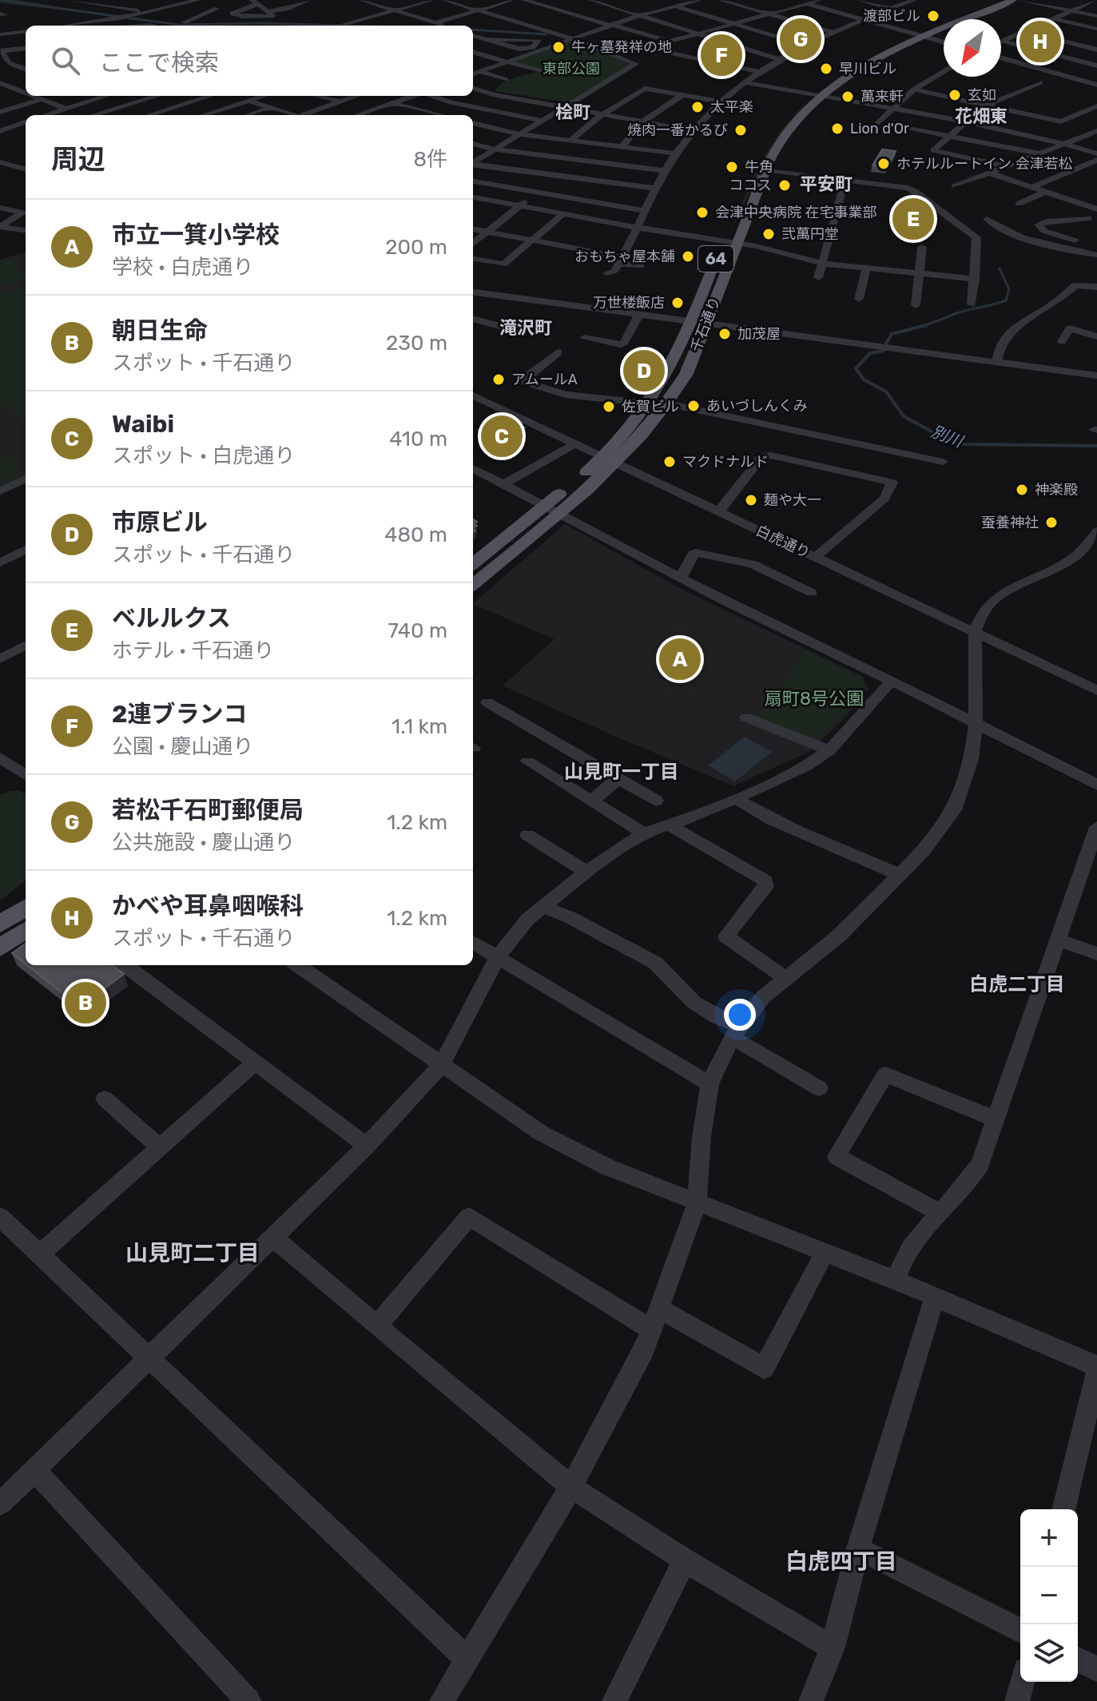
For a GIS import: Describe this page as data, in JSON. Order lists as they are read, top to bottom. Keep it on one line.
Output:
{"streets":{"main road":["64","千石通り"],"street":["白虎通り"]},"crossings":[["千石通り","白虎通り"]],"districts":["桧町","花畑東","平安町","滝沢町","山見町一丁目","白虎二丁目","山見町二丁目","白虎四丁目"],"water":["別川"],"parks":["東部公園","扇町8号公園"],"places":["渡部ビル","牛ヶ墓発祥の地","早川ビル","玄如","萬来軒","太平楽","Lion d'Or","焼肉一番かるび","ホテルルートイン 会津若松","牛角","ココス","会津中央病院 在宅事業部","弐萬円堂","おもちゃ屋本舗","万世楼飯店","加茂屋","アムールA","あいづしんくみ","佐賀ビル","マクドナルド","神楽殿","麺や大一","蚕養神社"],"north":"bottom left","page":{"pins":["G","H","F","E","D","C","A","B"],"search":"ここで検索","heading":["周辺","8件"],"list":[{"mark":"A","name":"市立一箕小学校","note":"学校 · 白虎通り","value":"200 m"},{"mark":"B","name":"朝日生命","note":"スポット · 千石通り","value":"230 m"},{"mark":"C","name":"Waibi","note":"スポット · 白虎通り","value":"410 m"},{"mark":"D","name":"市原ビル","note":"スポット · 千石通り","value":"480 m"},{"mark":"E","name":"ベルルクス","note":"ホテル · 千石通り","value":"740 m"},{"mark":"F","name":"2連ブランコ","note":"公園 · 慶山通り","value":"1.1 km"},{"mark":"G","name":"若松千石町郵便局","note":"公共施設 · 慶山通り","value":"1.2 km"},{"mark":"H","name":"かべや耳鼻咽喉科","note":"スポット · 千石通り","value":"1.2 km"}],"map_buttons":["+","−"]}}
